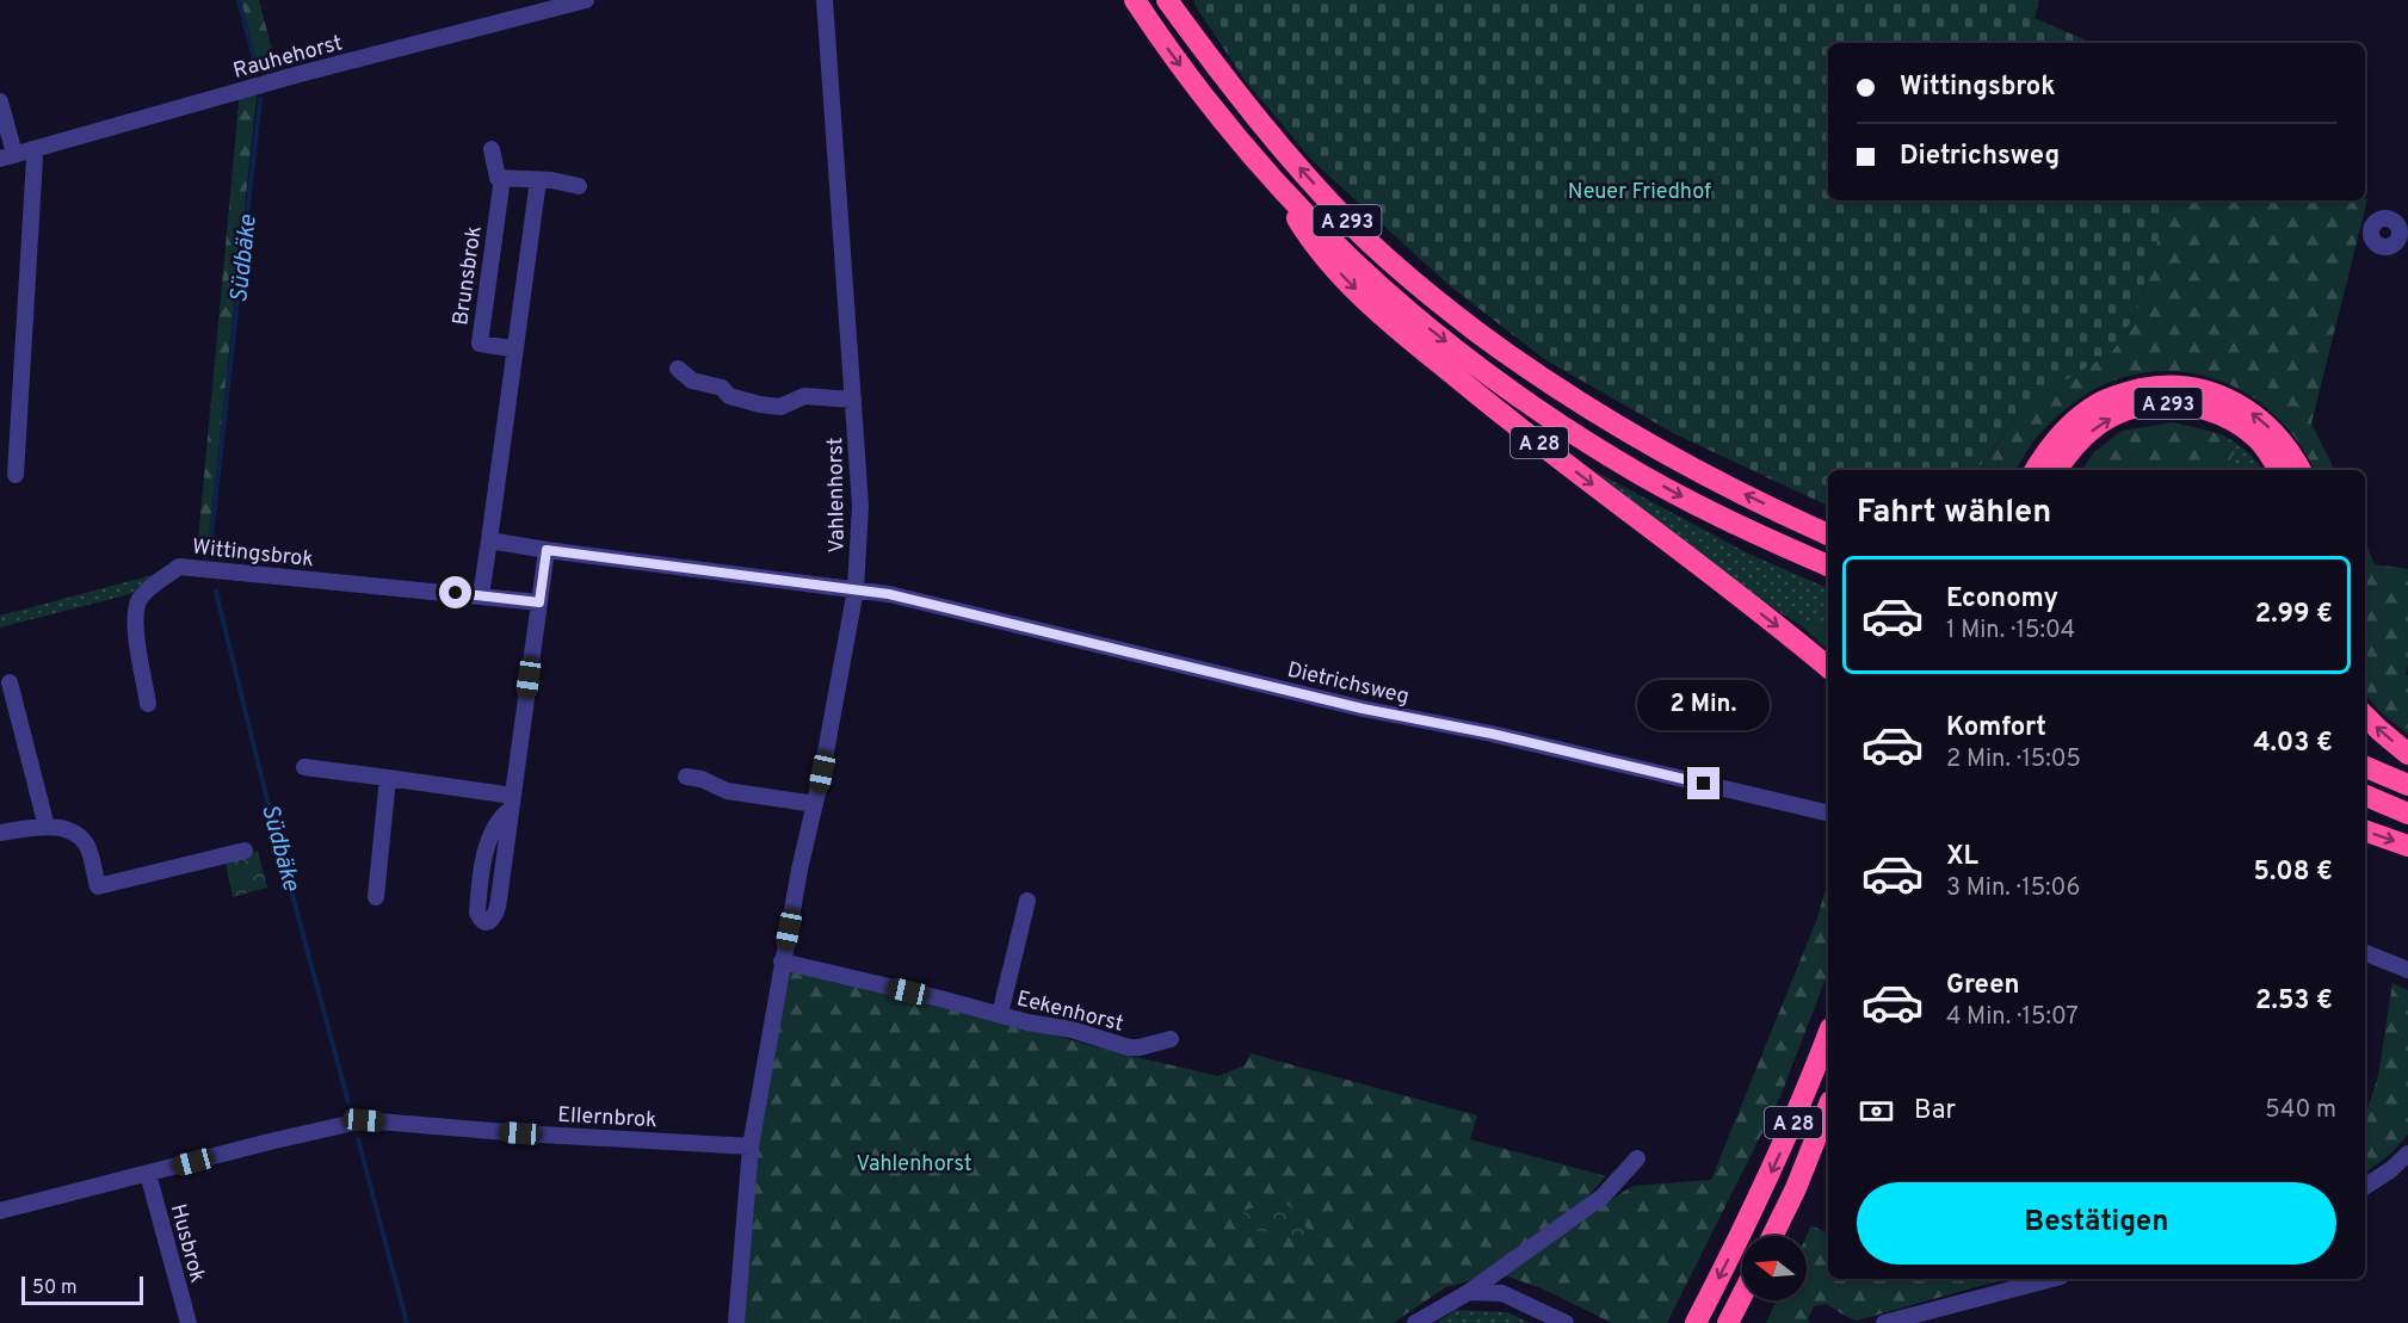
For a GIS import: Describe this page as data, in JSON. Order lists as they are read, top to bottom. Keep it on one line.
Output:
{"streets":{"highway":["A 293","A 28"],"street":["Rauhehorst","Brunsbrok","Vahlenhorst","Wittingsbrok","Dietrichsweg","Eekenhorst","Ellernbrok","Husbrok"]},"crossings":[["A 293","A 28"],["Vahlenhorst","Dietrichsweg"],["Vahlenhorst","Eekenhorst"],["Vahlenhorst","Ellernbrok"],["Ellernbrok","Husbrok"]],"water":["Südbäke"],"parks":["Neuer Friedhof","Vahlenhorst"],"scale_bar":"50 m","north":"left","page":{"banner":["Wittingsbrok","Dietrichsweg"],"heading":"Fahrt wählen","list":[{"name":"Economy","note":"1 Min. · 15:04","value":"2.99 €"},{"name":"Komfort","note":"2 Min. · 15:05","value":"4.03 €"},{"name":"XL","note":"3 Min. · 15:06","value":"5.08 €"},{"name":"Green","note":"4 Min. · 15:07","value":"2.53 €"}],"bubble":"2 Min.","pay":["Bar","540 m"],"buttons":"Bestätigen","scale":"50 m"}}
